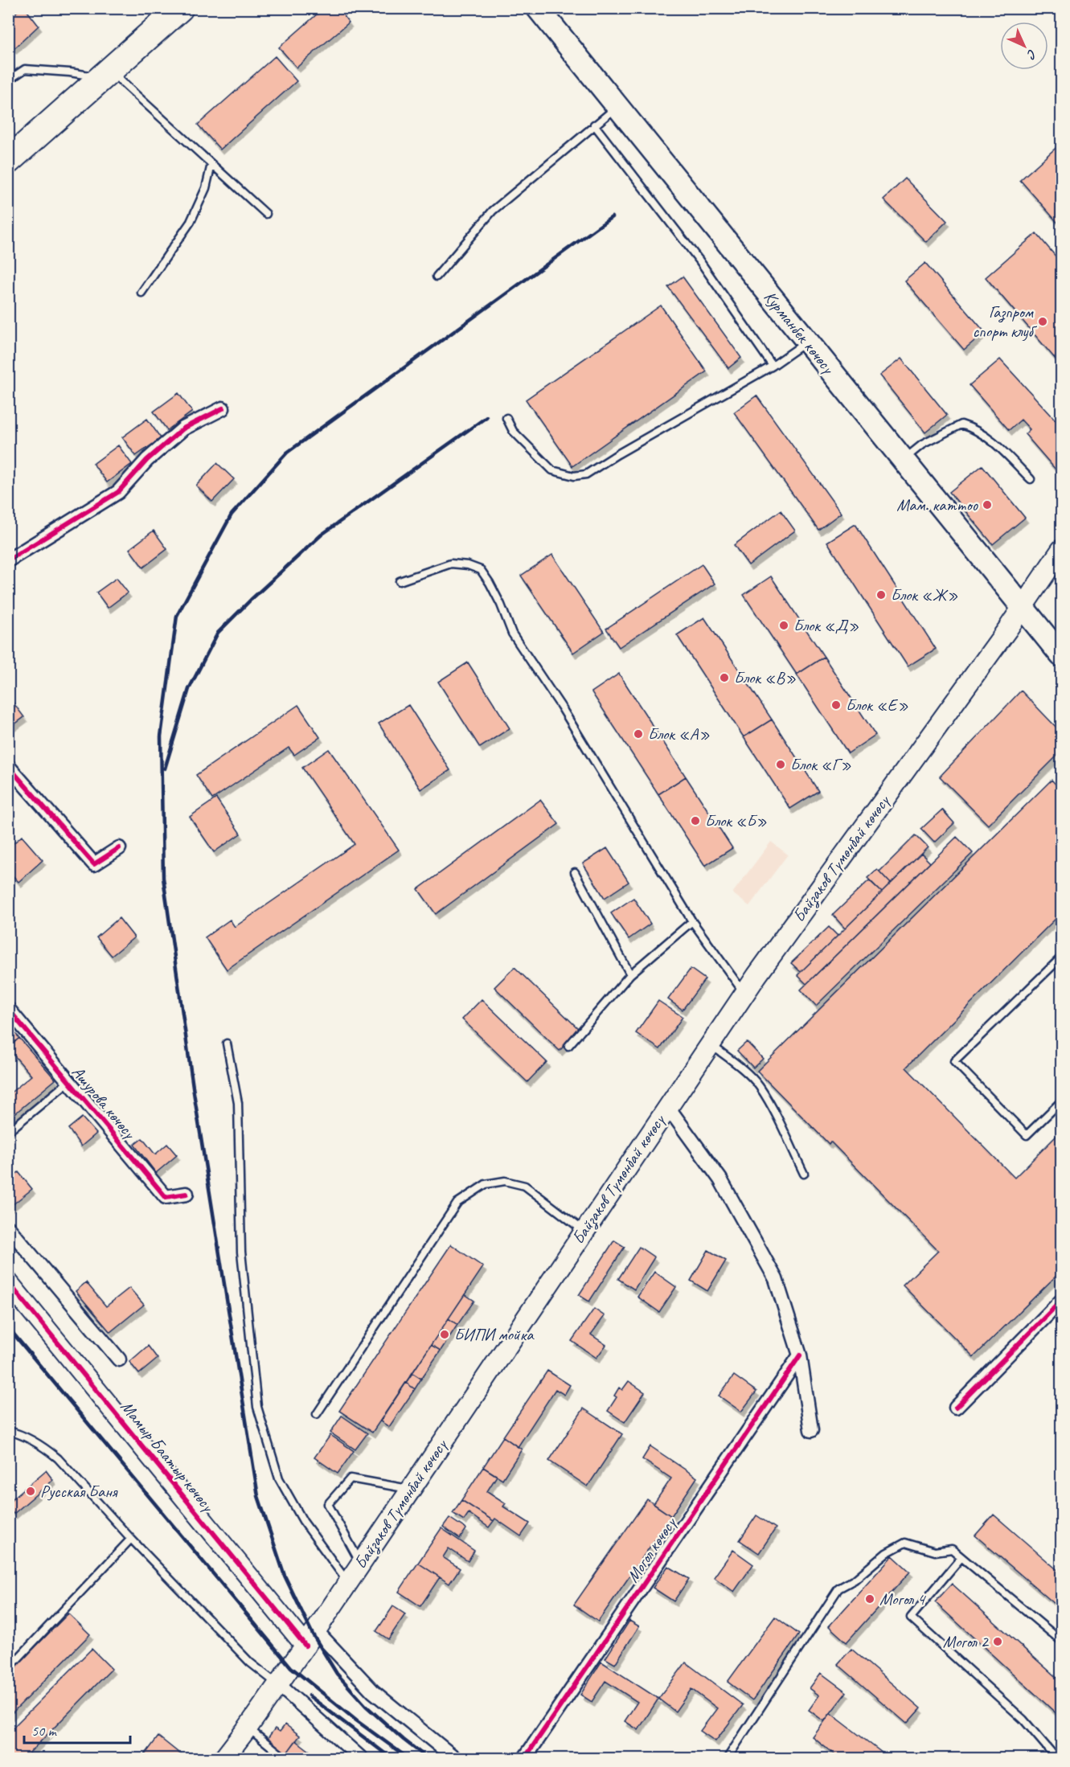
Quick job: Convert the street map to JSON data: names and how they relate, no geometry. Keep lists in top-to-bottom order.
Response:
{
  "streets": {
    "main road": ["Курманбек көчөсү", "Байзаков Түмөнбай көчөсү", "Мамыр Баатыр көчөсү"],
    "street": ["Ашурова көчөсү", "Могол көчөсү"]
  },
  "crossings": [
    ["Курманбек көчөсү", "Байзаков Түмөнбай көчөсү"],
    ["Байзаков Түмөнбай көчөсү", "Мамыр Баатыр көчөсү"]
  ],
  "places": [
    "Газпром спорт клуб",
    "Мам. каттоо",
    "Блок «Ж»",
    "Блок «Д»",
    "Блок «В»",
    "Блок «Е»",
    "Блок «А»",
    "Блок «Г»",
    "Блок «Б»",
    "БИПИ мойка",
    "Русская Баня",
    "Могол 4",
    "Могол 2"
  ],
  "scale_bar": "50 m",
  "north": "bottom right"
}
